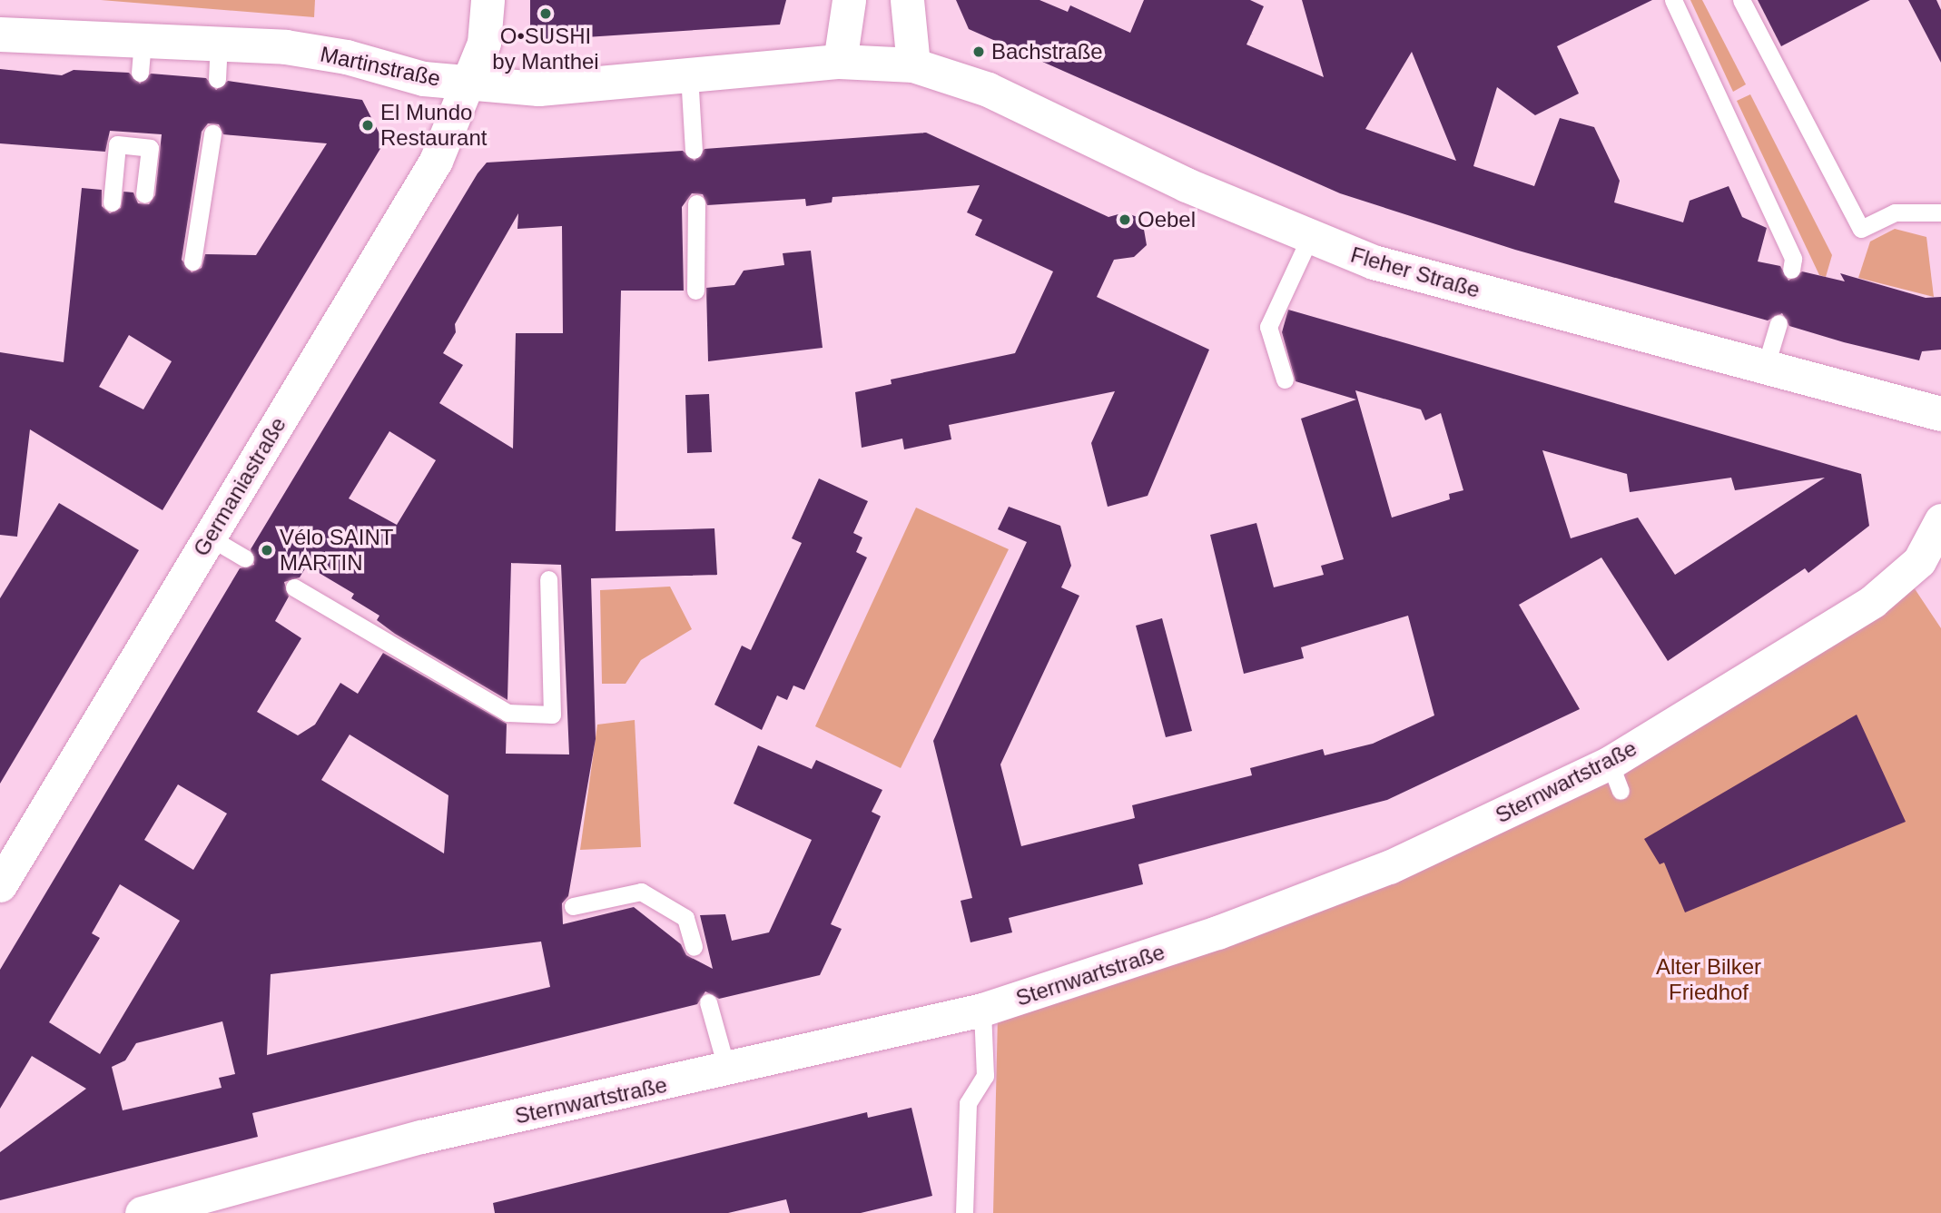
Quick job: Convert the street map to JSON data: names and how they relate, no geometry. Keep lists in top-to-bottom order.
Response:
{
  "streets": {
    "street": [
      "Martinstraße",
      "Fleher Straße",
      "Germaniastraße",
      "Sternwartstraße"
    ]
  },
  "crossings": [
    ["Martinstraße", "Fleher Straße"],
    ["Martinstraße", "Germaniastraße"]
  ],
  "parks": ["Alter Bilker Friedhof"],
  "places": [
    "O•SUSHI by Manthei",
    "Bachstraße",
    "El Mundo Restaurant",
    "Oebel",
    "Vélo SAINT MARTIN"
  ]
}
